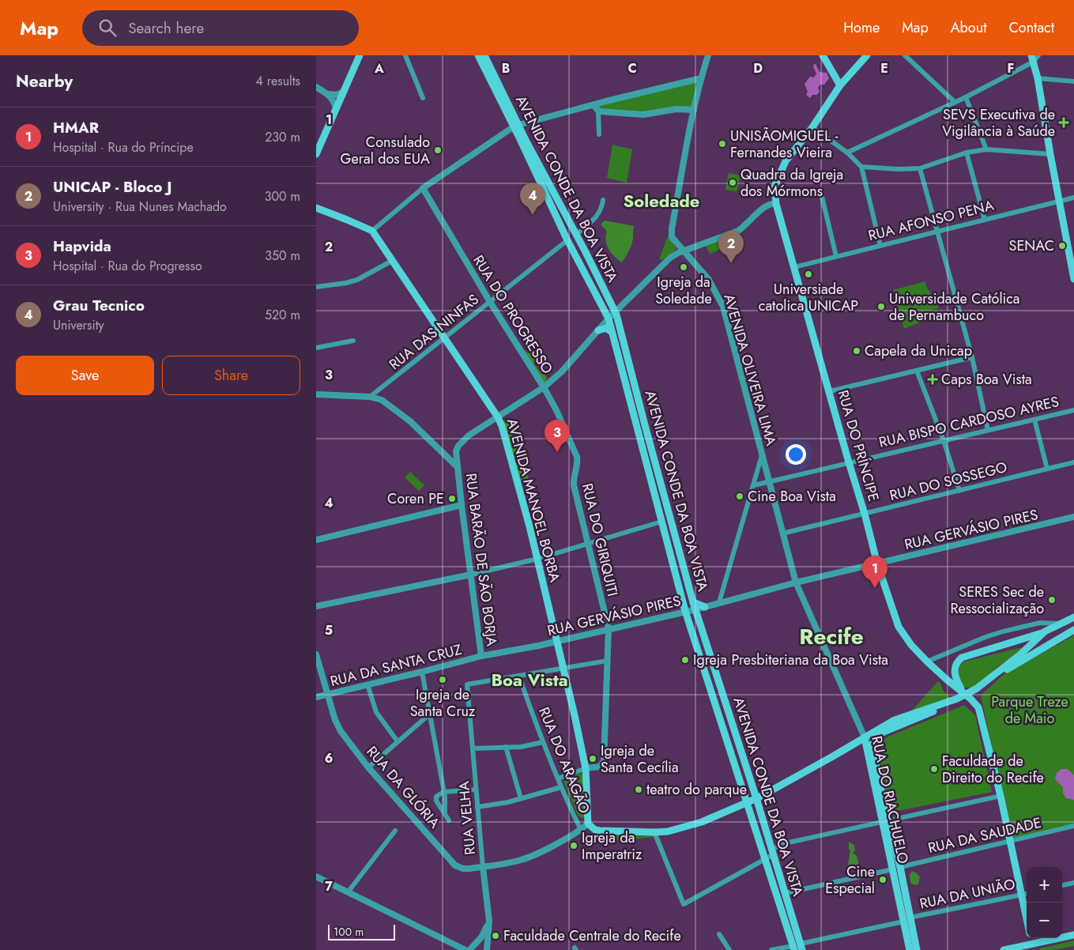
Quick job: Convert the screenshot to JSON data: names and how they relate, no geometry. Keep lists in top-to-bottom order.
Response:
{
  "streets": {
    "main road": [
      "AVENIDA CONDE DA BOA VISTA",
      "RUA DO PRÍNCIPE",
      "AVENIDA MANOEL BORBA",
      "RUA DO RIACHUELO"
    ],
    "street": [
      "RUA AFONSO PENA",
      "RUA DO PROGRESSO",
      "RUA DAS NINFAS",
      "AVENIDA OLIVEIRA LIMA",
      "RUA BISPO CARDOSO AYRES",
      "RUA DO SOSSEGO",
      "RUA GERVÁSIO PIRES",
      "RUA DO GIRIQUITI",
      "RUA BARÃO DE SÃO BORJA",
      "RUA DA SANTA CRUZ",
      "RUA DO ARAGÃO",
      "RUA DA GLÓRIA",
      "RUA VELHA",
      "RUA DA SAUDADE",
      "RUA DA UNIÃO"
    ]
  },
  "crossings": [
    ["AVENIDA CONDE DA BOA VISTA", "RUA DAS NINFAS"],
    ["AVENIDA CONDE DA BOA VISTA", "RUA GERVÁSIO PIRES"],
    ["RUA AFONSO PENA", "RUA DO PRÍNCIPE"],
    ["RUA DO PROGRESSO", "RUA DAS NINFAS"],
    ["RUA DO PROGRESSO", "RUA DO GIRIQUITI"],
    ["RUA DAS NINFAS", "AVENIDA MANOEL BORBA"],
    ["RUA DAS NINFAS", "RUA BARÃO DE SÃO BORJA"],
    ["AVENIDA OLIVEIRA LIMA", "RUA BISPO CARDOSO AYRES"],
    ["AVENIDA OLIVEIRA LIMA", "RUA DO RIACHUELO"],
    ["RUA BISPO CARDOSO AYRES", "RUA DO PRÍNCIPE"],
    ["RUA BISPO CARDOSO AYRES", "RUA DO RIACHUELO"],
    ["RUA DO PRÍNCIPE", "RUA DO SOSSEGO"],
    ["RUA DO PRÍNCIPE", "RUA GERVÁSIO PIRES"],
    ["RUA DO SOSSEGO", "RUA DO RIACHUELO"],
    ["AVENIDA MANOEL BORBA", "RUA GERVÁSIO PIRES"],
    ["AVENIDA MANOEL BORBA", "RUA DO GIRIQUITI"],
    ["AVENIDA MANOEL BORBA", "RUA DA GLÓRIA"],
    ["RUA GERVÁSIO PIRES", "RUA DO GIRIQUITI"],
    ["RUA GERVÁSIO PIRES", "RUA BARÃO DE SÃO BORJA"],
    ["RUA GERVÁSIO PIRES", "RUA DA SANTA CRUZ"],
    ["RUA GERVÁSIO PIRES", "RUA DO RIACHUELO"],
    ["RUA BARÃO DE SÃO BORJA", "RUA DA SANTA CRUZ"],
    ["RUA DA SANTA CRUZ", "RUA DA GLÓRIA"],
    ["RUA DO ARAGÃO", "RUA DA GLÓRIA"],
    ["RUA DO ARAGÃO", "RUA VELHA"],
    ["RUA DA GLÓRIA", "RUA VELHA"],
    ["RUA DO RIACHUELO", "RUA DA SAUDADE"],
    ["RUA DO RIACHUELO", "RUA DA UNIÃO"]
  ],
  "districts": ["Soledade", "Recife", "Boa Vista"],
  "parks": ["Parque Treze de Maio"],
  "places": {
    "health": ["SEVS Executiva de Vigilância à Saúde", "Caps Boa Vista"],
    "other": [
      "UNISÃOMIGUEL - Fernandes Vieira",
      "Consulado Geral dos EUA",
      "Quadra da Igreja dos Mórmons",
      "SENAC",
      "Igreja da Soledade",
      "Universiade catolica UNICAP",
      "Universidade Católica de Pernambuco",
      "Capela da Unicap",
      "Cine Boa Vista",
      "Coren PE",
      "SERES Sec de Ressocialização",
      "Igreja Presbiteriana da Boa Vista",
      "Igreja de Santa Cruz",
      "Igreja de Santa Cecília",
      "Faculdade de Direito do Recife",
      "teatro do parque",
      "Igreja da Imperatriz",
      "Cine Especial",
      "Faculdade Centrale do Recife"
    ]
  },
  "scale_bar": "100 m",
  "page": {
    "header": "Map",
    "search": "Search here",
    "nav": [
      "Home",
      "Map",
      "About",
      "Contact"
    ],
    "heading": ["Nearby", "4 results"],
    "list": [
      {
        "mark": "1",
        "name": "HMAR",
        "note": "Hospital · Rua do Príncipe",
        "value": "230 m"
      },
      {
        "mark": "2",
        "name": "UNICAP - Bloco J",
        "note": "University · Rua Nunes Machado",
        "value": "300 m"
      },
      {
        "mark": "3",
        "name": "Hapvida",
        "note": "Hospital · Rua do Progresso",
        "value": "350 m"
      },
      {
        "mark": "4",
        "name": "Grau Tecnico",
        "note": "University",
        "value": "520 m"
      }
    ],
    "pins": [
      "4",
      "2",
      "3",
      "1"
    ],
    "buttons": ["Save", "Share"],
    "map_buttons": ["+", "−"],
    "scale": "100 m"
  },
  "grid": {
    "columns": [
      "A",
      "B",
      "C",
      "D",
      "E",
      "F"
    ],
    "rows": [
      "1",
      "2",
      "3",
      "4",
      "5",
      "6",
      "7"
    ]
  }
}
